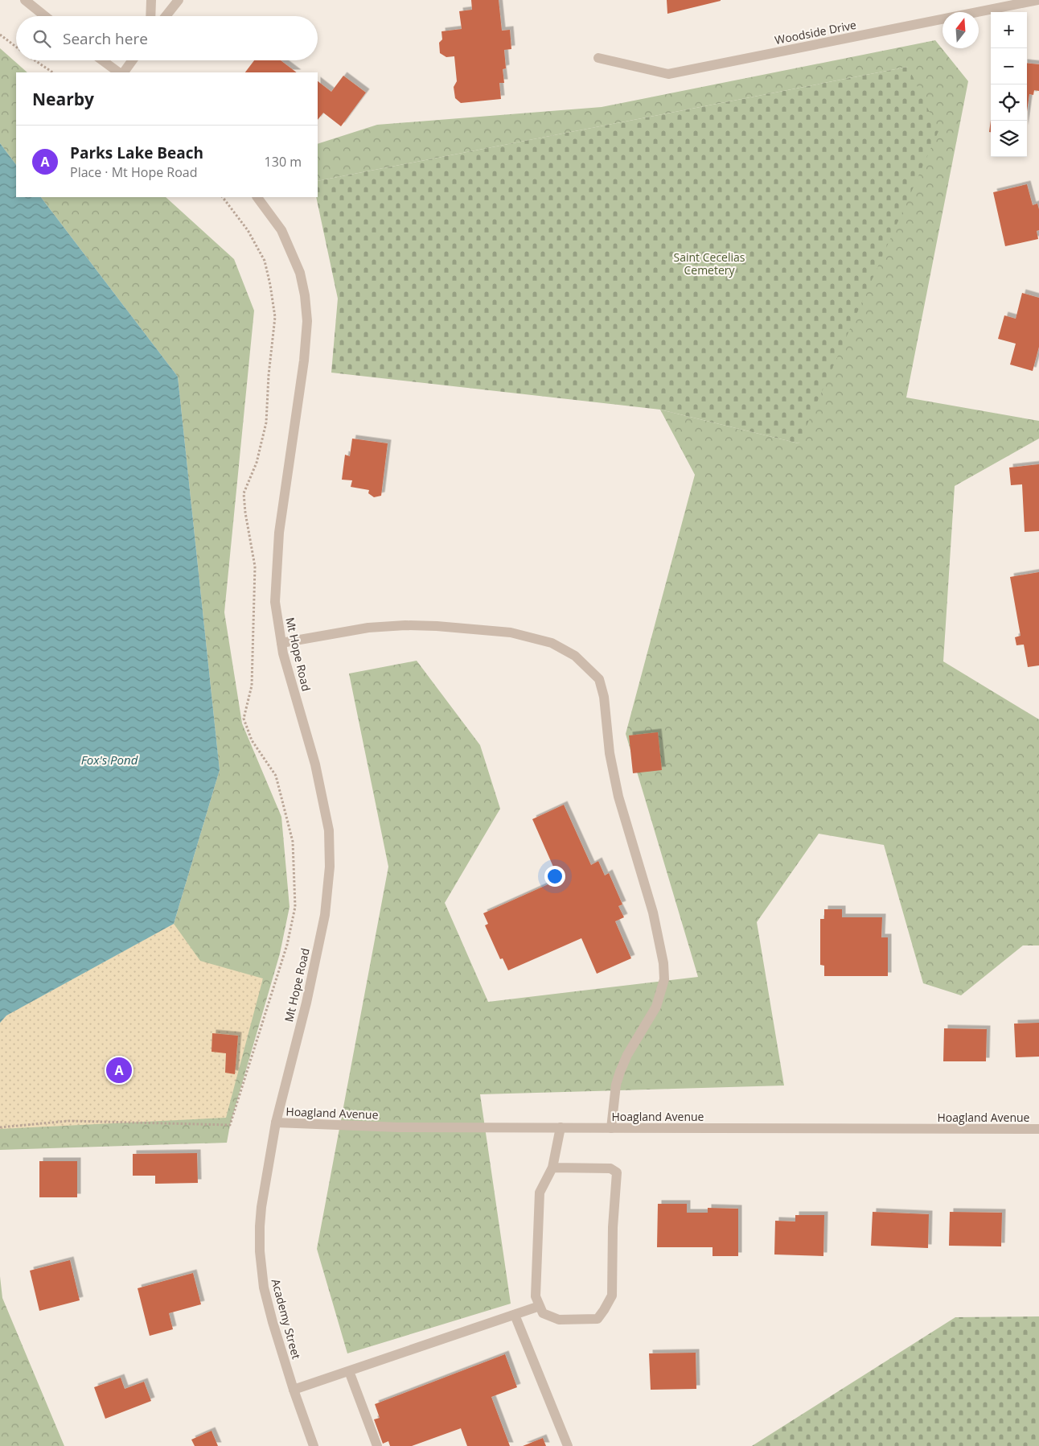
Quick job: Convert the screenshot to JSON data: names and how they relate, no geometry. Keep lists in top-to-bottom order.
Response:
{
  "streets": {
    "street": [
      "Woodside Drive",
      "Mt Hope Road",
      "Hoagland Avenue",
      "Academy Street"
    ]
  },
  "crossings": [
    ["Mt Hope Road", "Hoagland Avenue"],
    ["Mt Hope Road", "Academy Street"],
    ["Hoagland Avenue", "Academy Street"]
  ],
  "water": ["Fox's Pond"],
  "parks": ["Saint Cecelias Cemetery"],
  "north": "top",
  "page": {
    "map_buttons": ["+", "−"],
    "search": "Search here",
    "heading": "Nearby",
    "list": [
      {
        "mark": "A",
        "name": "Parks Lake Beach",
        "note": "Place · Mt Hope Road",
        "value": "130 m"
      }
    ],
    "pins": "A"
  }
}
